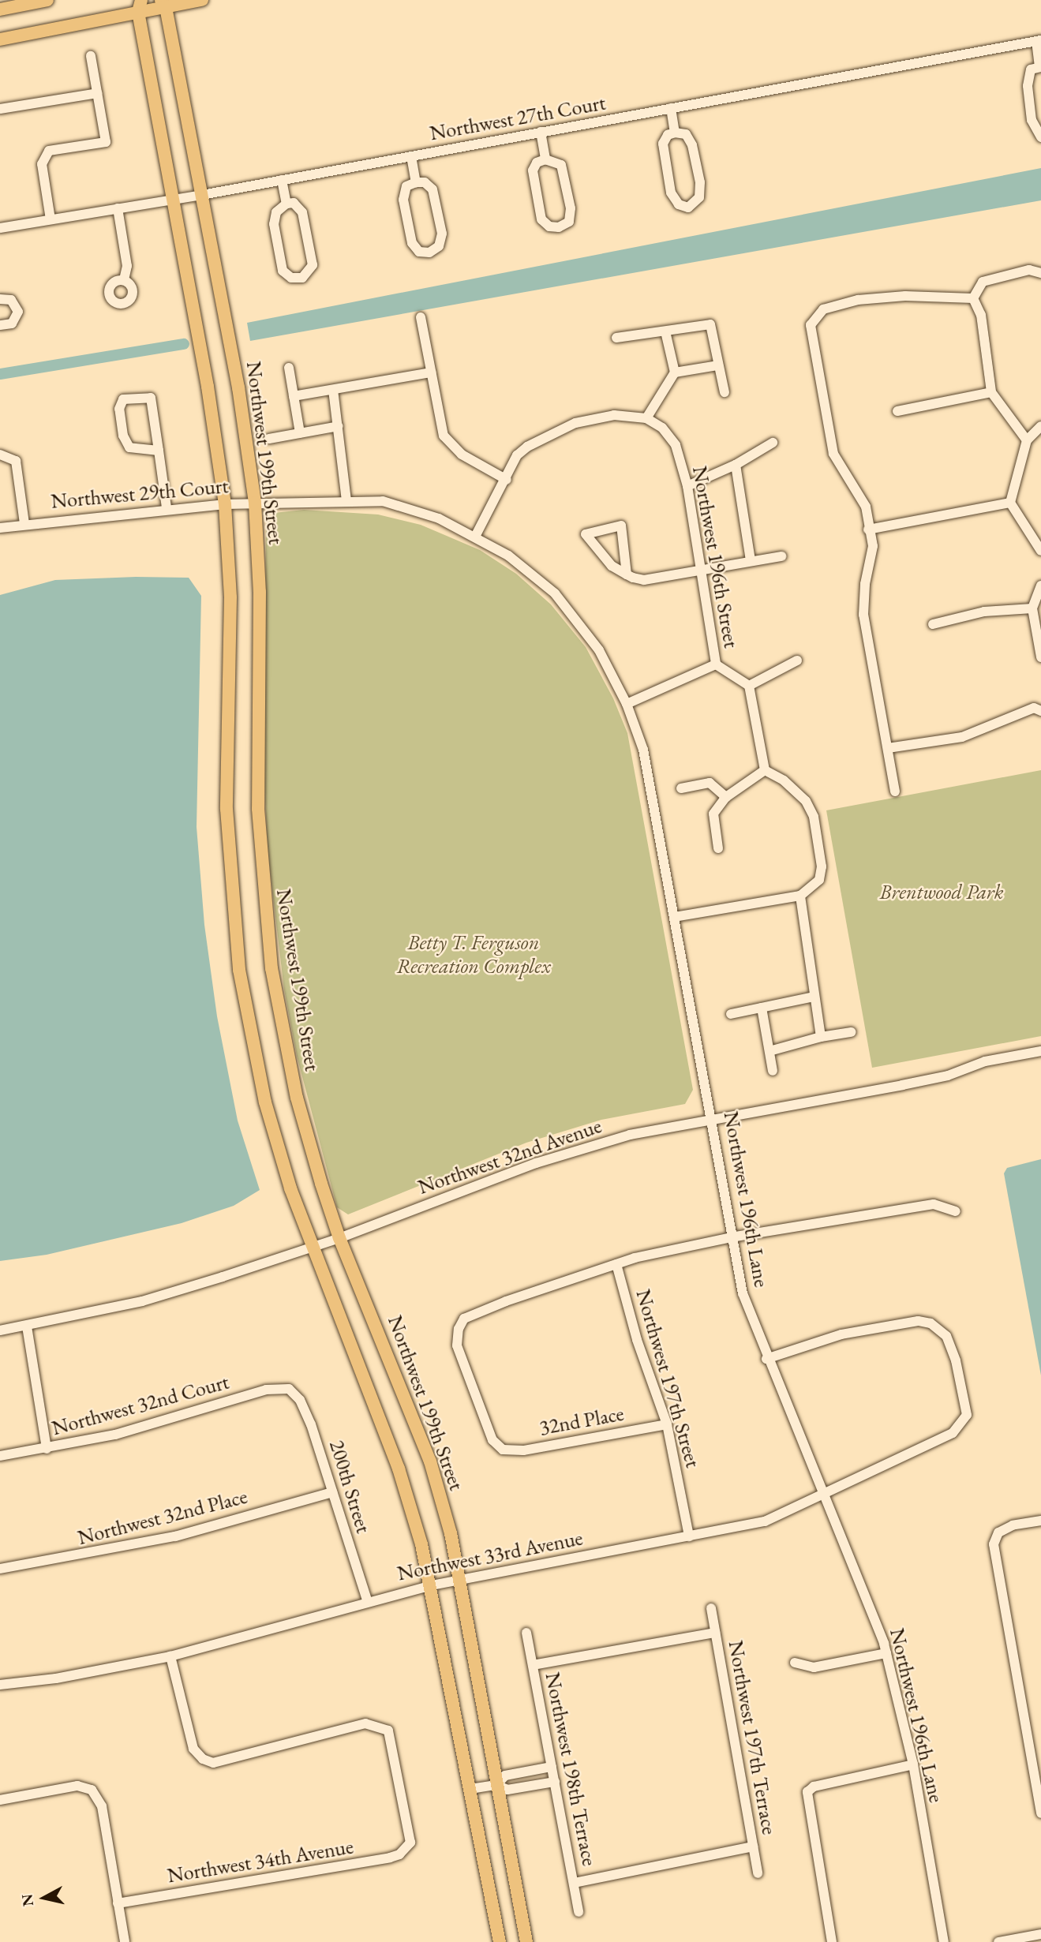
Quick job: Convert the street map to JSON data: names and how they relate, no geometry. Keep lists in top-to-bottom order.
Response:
{
  "streets": {
    "main road": ["Northwest 199th Street"],
    "street": [
      "Northwest 27th Court",
      "Northwest 29th Court",
      "Northwest 196th Street",
      "Northwest 32nd Avenue",
      "Northwest 196th Lane",
      "Northwest 197th Street",
      "Northwest 32nd Court",
      "32nd Place",
      "200th Street",
      "Northwest 32nd Place",
      "Northwest 33rd Avenue",
      "Northwest 197th Terrace",
      "Northwest 198th Terrace",
      "Northwest 34th Avenue"
    ]
  },
  "crossings": [
    ["Northwest 27th Court", "Northwest 199th Street"],
    ["Northwest 199th Street", "Northwest 29th Court"],
    ["Northwest 199th Street", "Northwest 32nd Avenue"],
    ["Northwest 199th Street", "Northwest 33rd Avenue"],
    ["Northwest 29th Court", "Northwest 196th Lane"],
    ["Northwest 32nd Avenue", "Northwest 196th Lane"],
    ["Northwest 196th Lane", "Northwest 33rd Avenue"],
    ["Northwest 197th Street", "32nd Place"],
    ["Northwest 197th Street", "Northwest 33rd Avenue"],
    ["Northwest 32nd Court", "200th Street"],
    ["200th Street", "Northwest 32nd Place"],
    ["200th Street", "Northwest 33rd Avenue"],
    ["Northwest 33rd Avenue", "Northwest 34th Avenue"]
  ],
  "parks": ["Brentwood Park", "Betty T. Ferguson Recreation Complex"],
  "north": "left"
}
